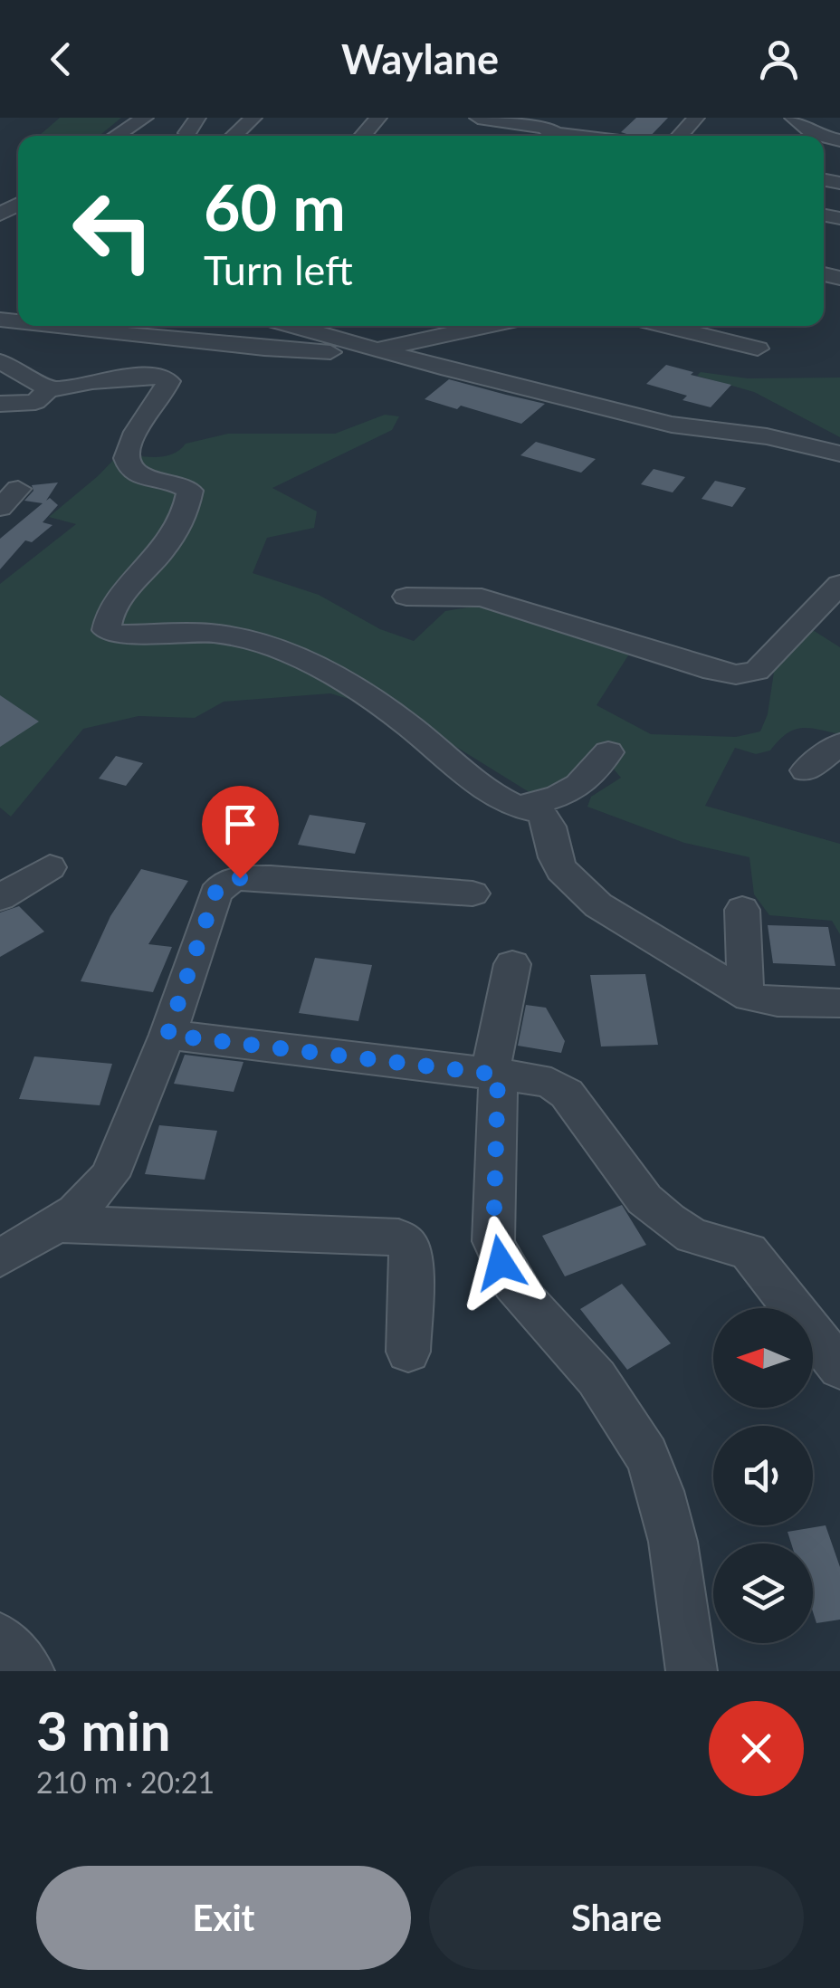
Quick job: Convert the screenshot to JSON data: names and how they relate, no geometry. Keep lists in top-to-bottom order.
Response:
{
  "north": "left",
  "page": {
    "header": "Waylane",
    "turn": ["60 m", "Turn left"],
    "heading": ["3 min", "210 m · 20:21"],
    "buttons": ["Exit", "Share"]
  }
}
